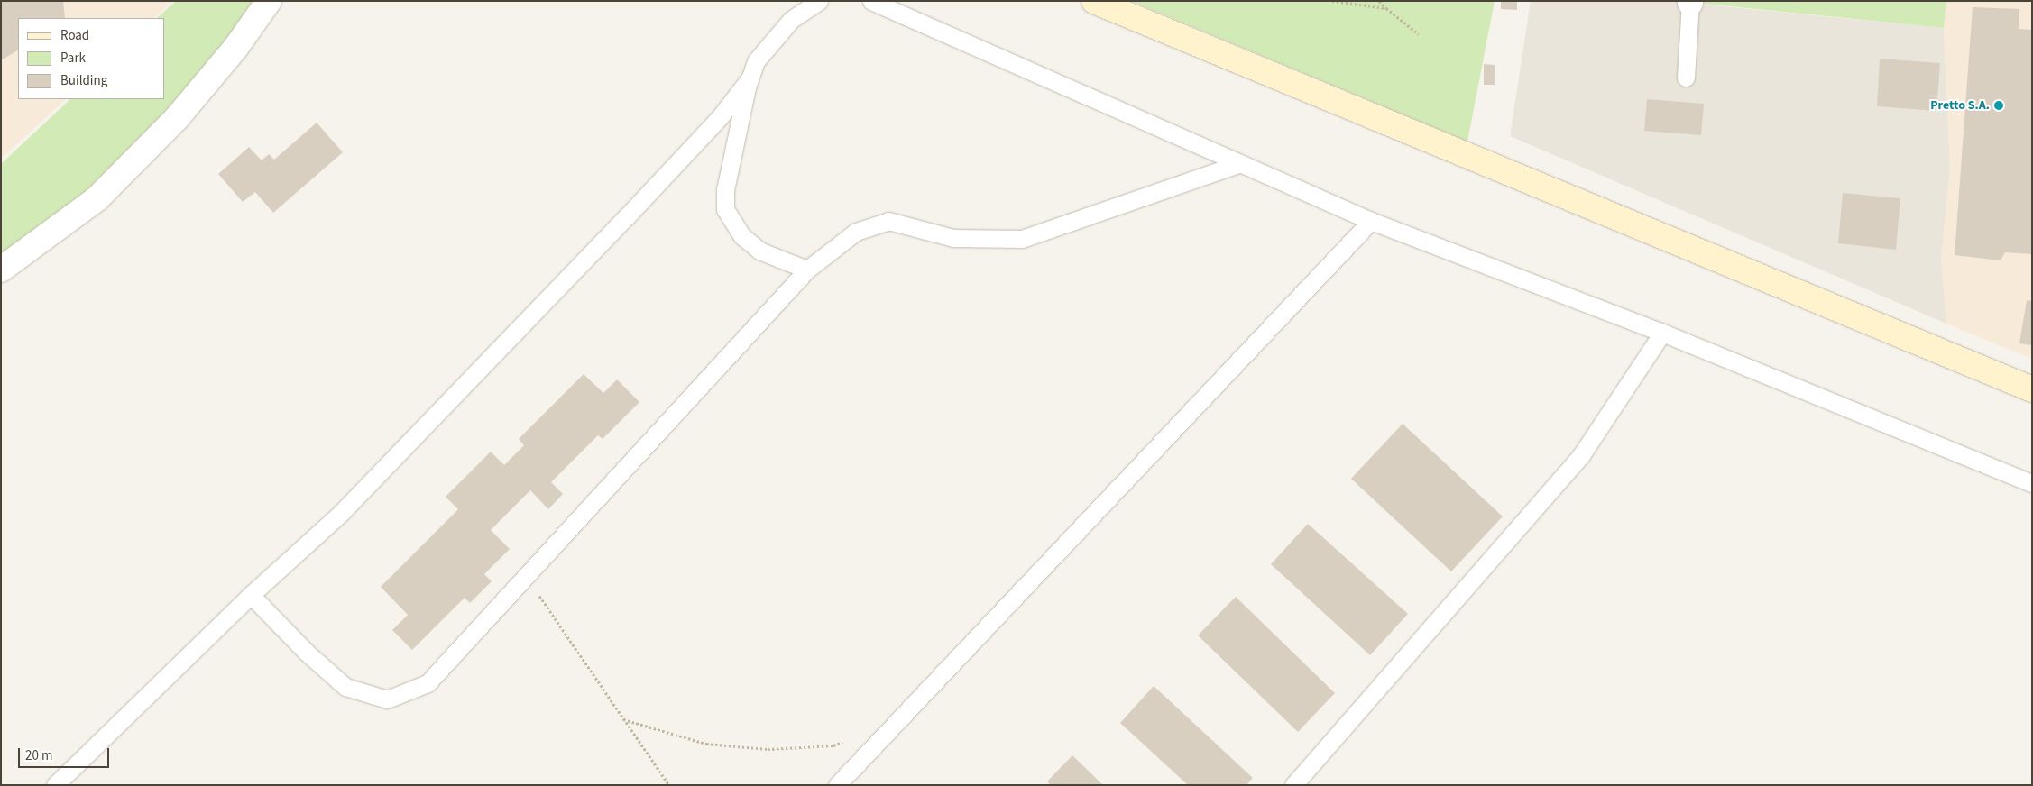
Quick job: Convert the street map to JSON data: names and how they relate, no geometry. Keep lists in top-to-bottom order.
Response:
{
  "places": ["Pretto S.A."],
  "legend": ["Road", "Park", "Building"],
  "scale_bar": "20 m"
}
